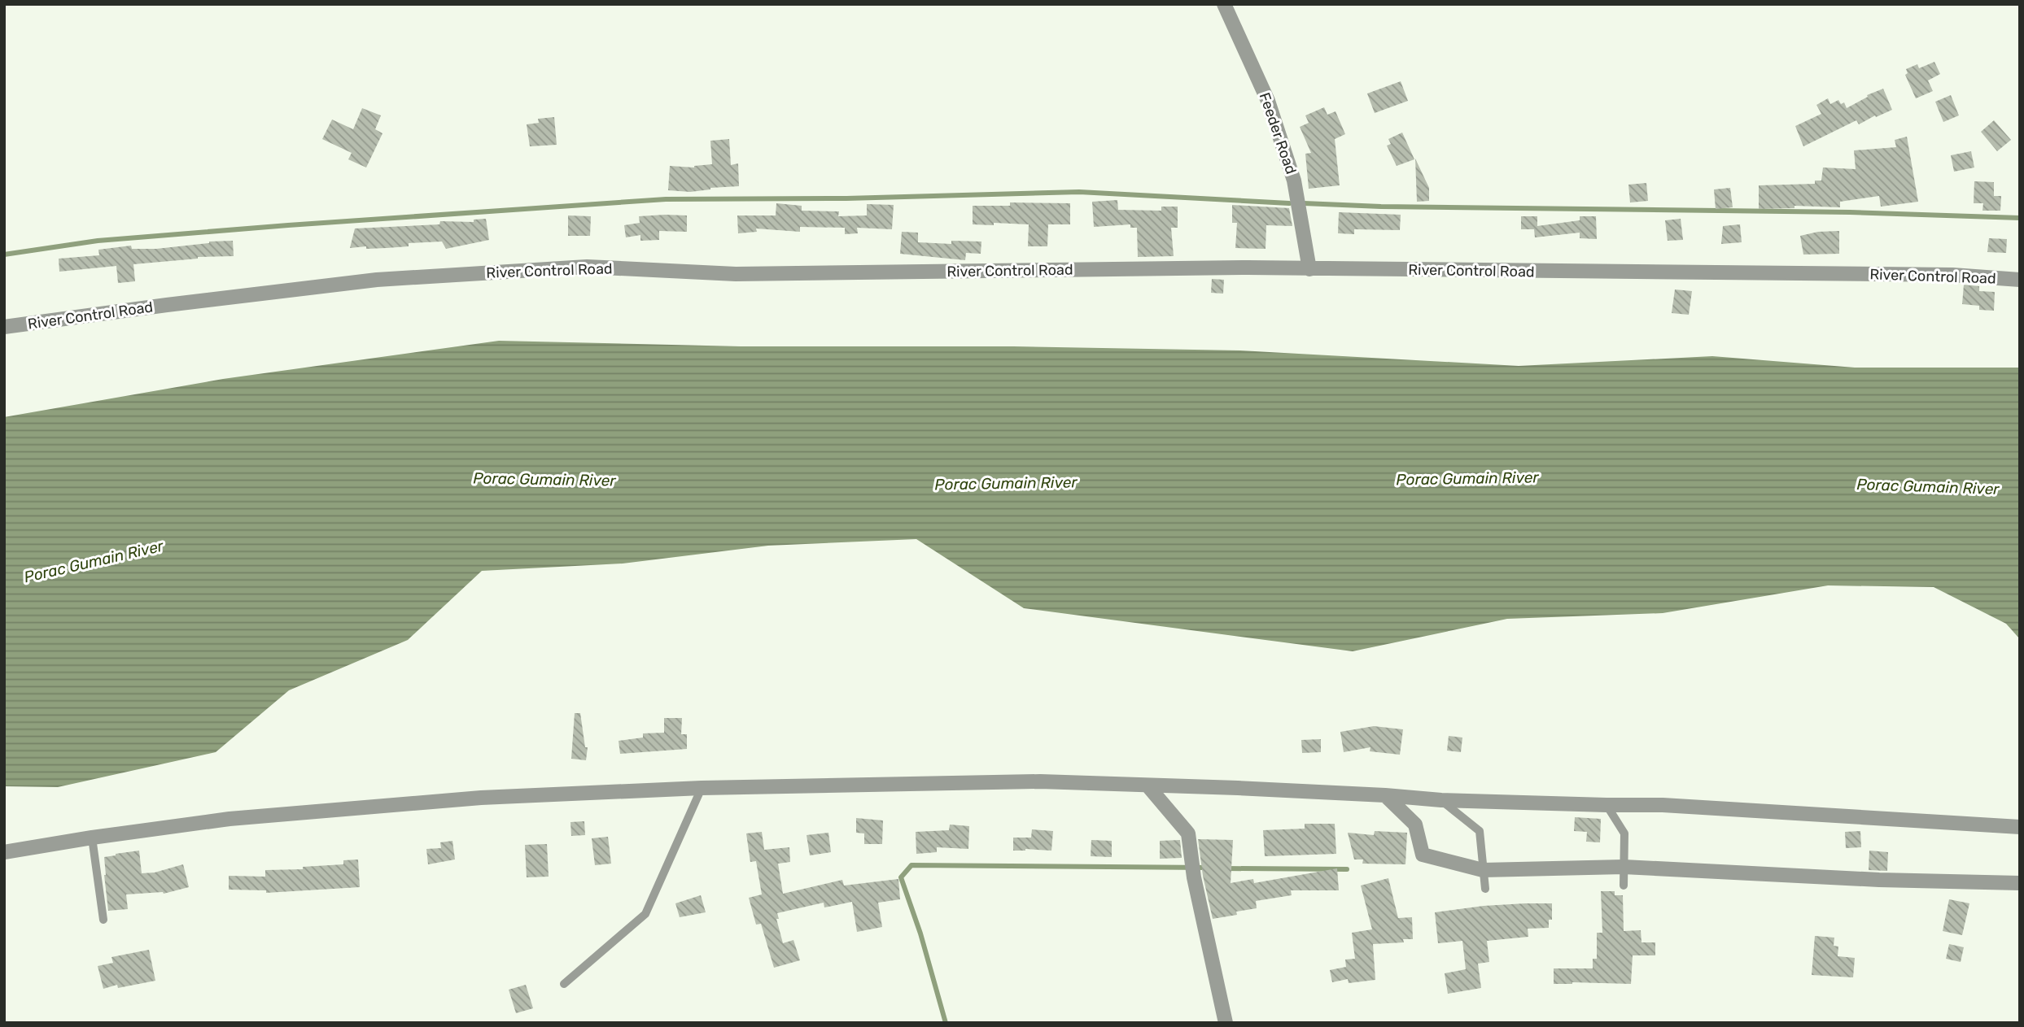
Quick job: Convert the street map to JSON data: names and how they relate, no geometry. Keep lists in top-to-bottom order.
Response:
{
  "streets": {
    "street": ["Feeder Road", "River Control Road"]
  },
  "crossings": [
    ["Feeder Road", "River Control Road"]
  ],
  "water": ["Porac Gumain River"]
}
